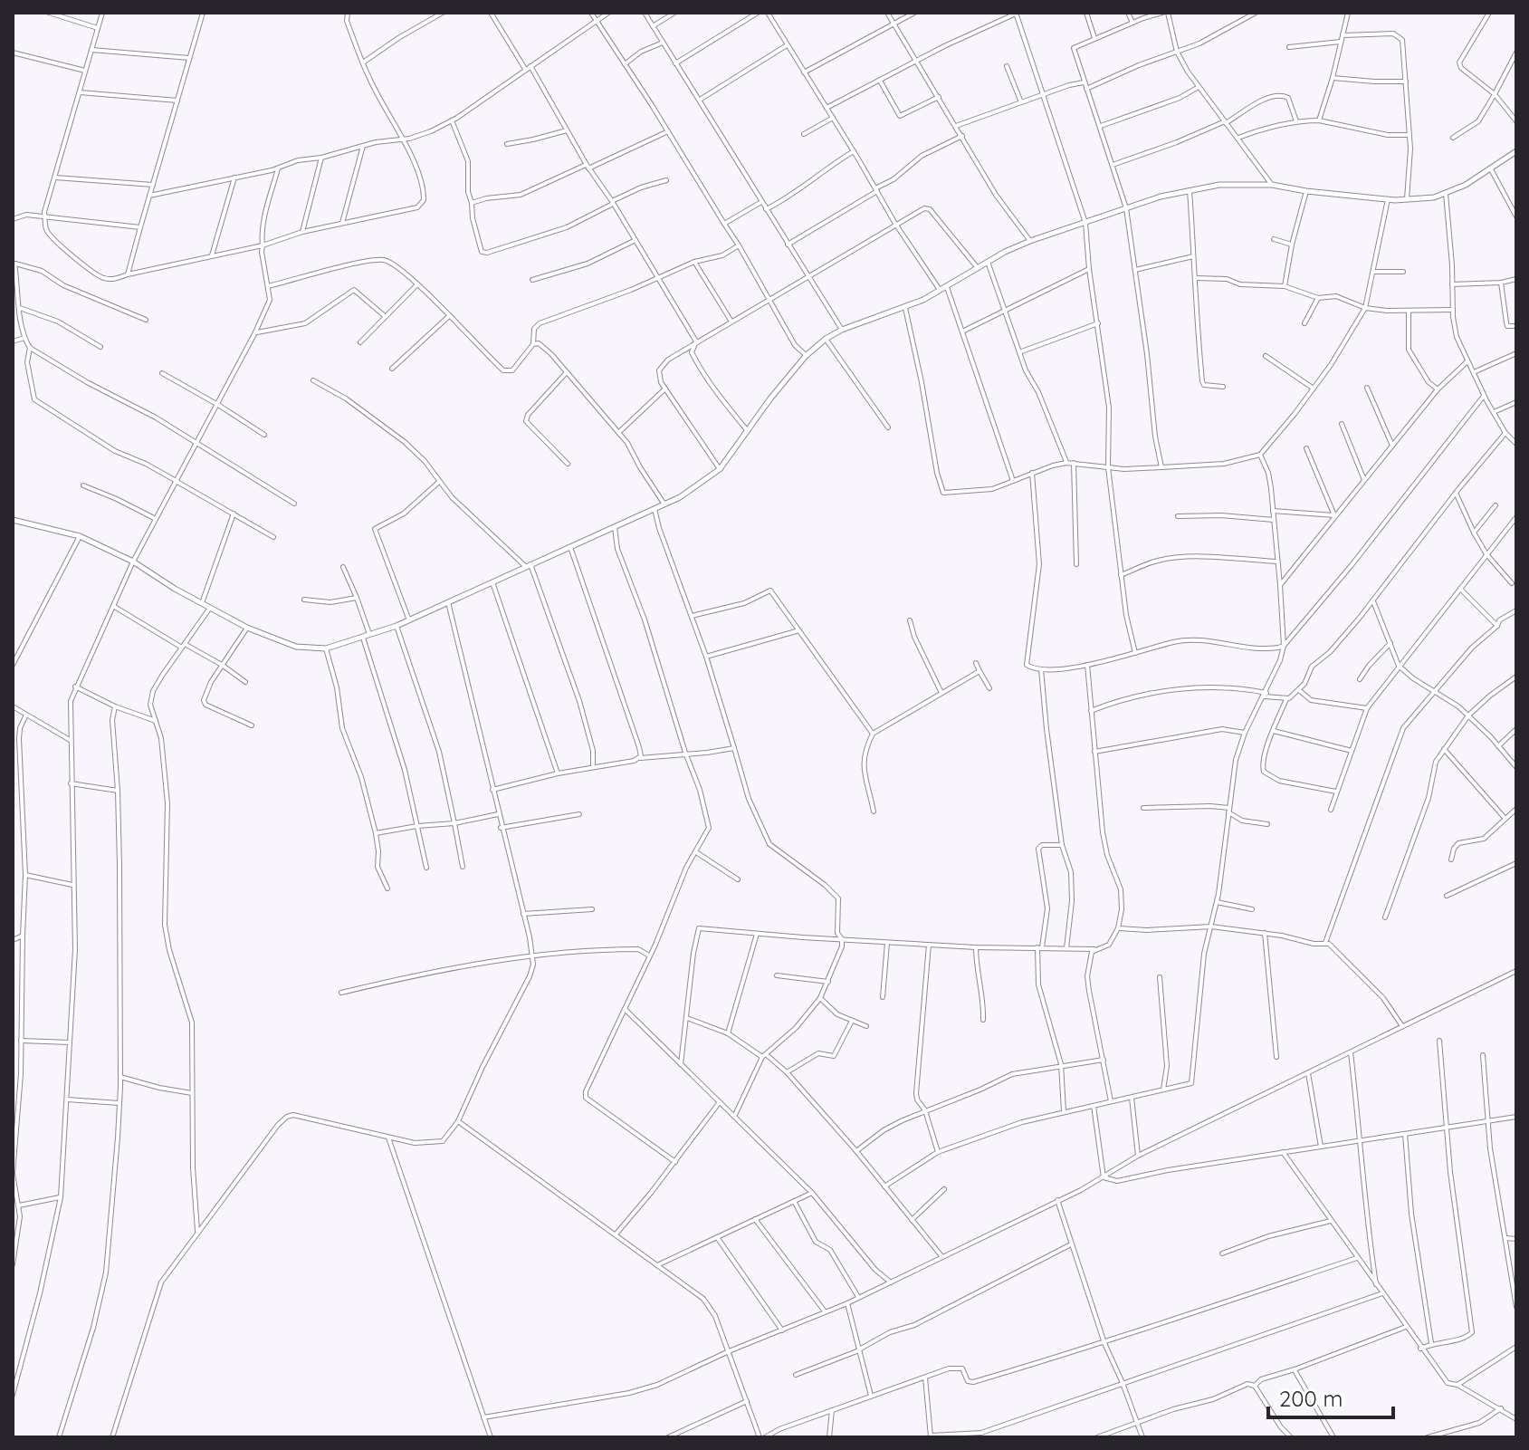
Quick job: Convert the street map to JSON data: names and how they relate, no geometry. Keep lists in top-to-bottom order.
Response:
{
  "scale_bar": "200 m"
}
